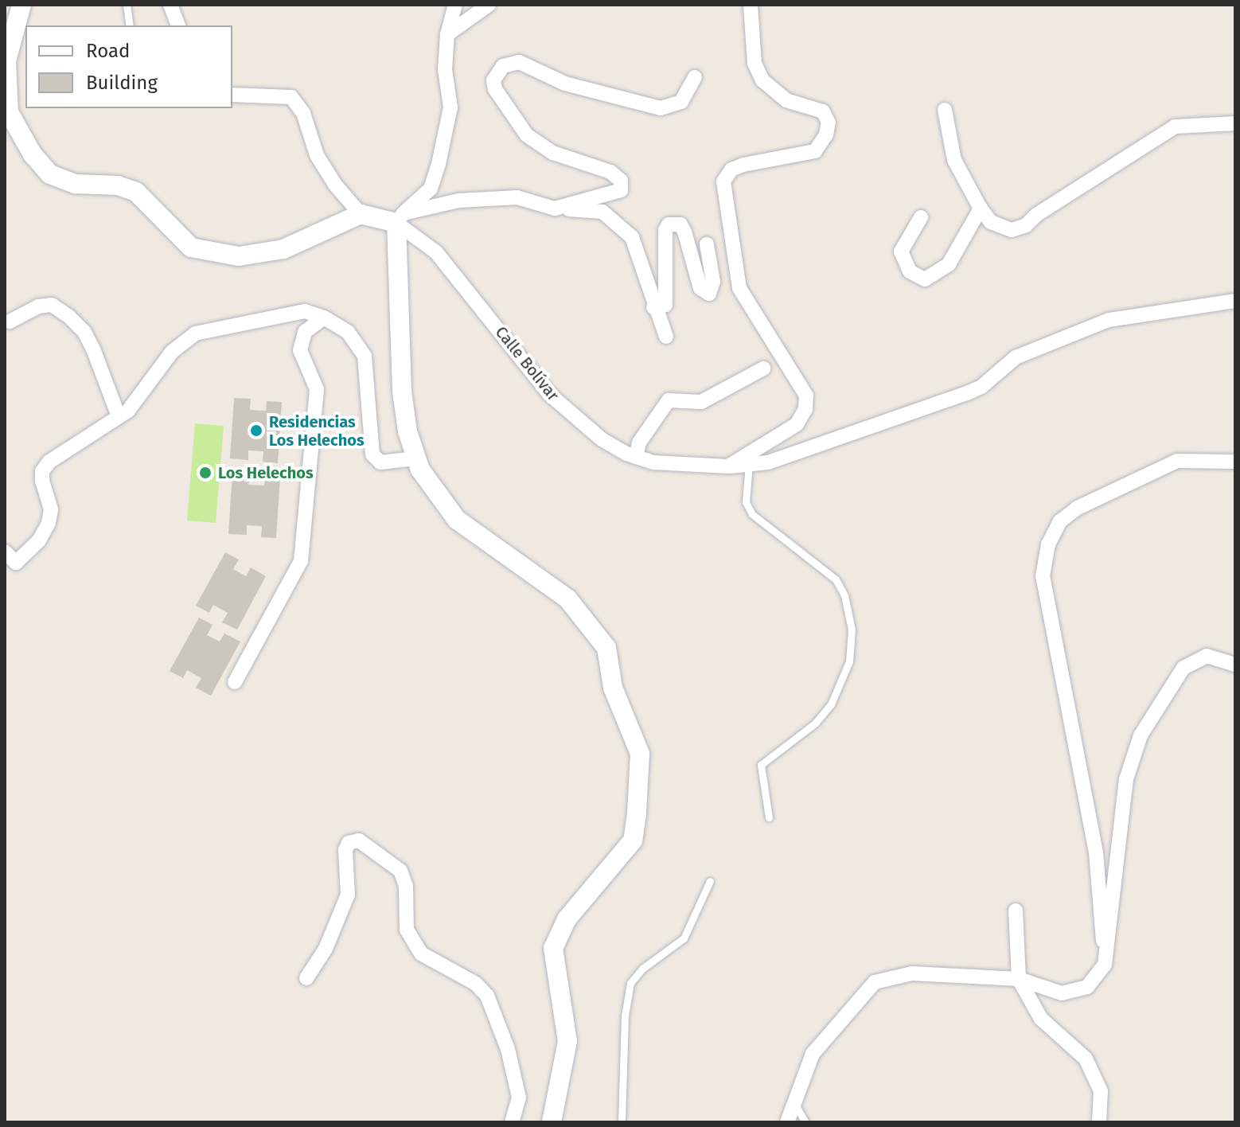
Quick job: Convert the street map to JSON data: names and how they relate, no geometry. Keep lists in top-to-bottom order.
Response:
{
  "streets": {
    "street": ["Calle Bolívar"]
  },
  "places": ["Residencias Los Helechos", "Los Helechos"],
  "legend": ["Road", "Building"]
}
